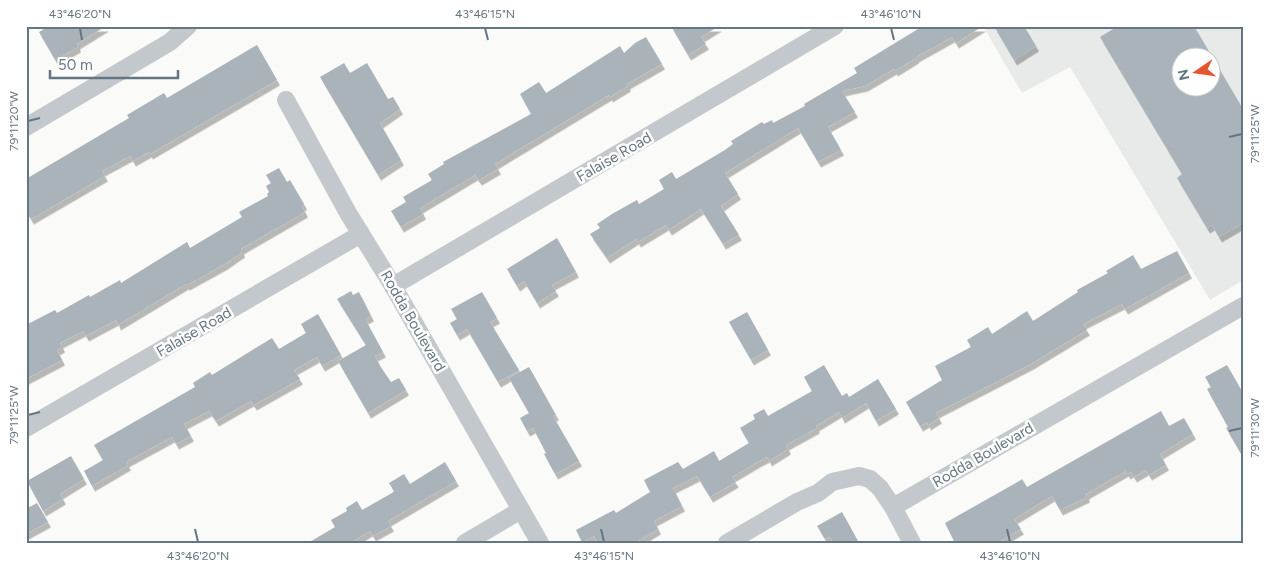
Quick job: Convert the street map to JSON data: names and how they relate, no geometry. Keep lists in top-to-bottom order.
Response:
{
  "streets": {
    "street": ["Falaise Road", "Rodda Boulevard"]
  },
  "crossings": [
    ["Falaise Road", "Rodda Boulevard"]
  ],
  "scale_bar": "50 m",
  "north": "left",
  "coordinates": [
    "43°46'20\"N",
    "43°46'15\"N",
    "43°46'10\"N",
    "79°11'20\"W",
    "79°11'25\"W",
    "79°11'30\"W"
  ]
}
